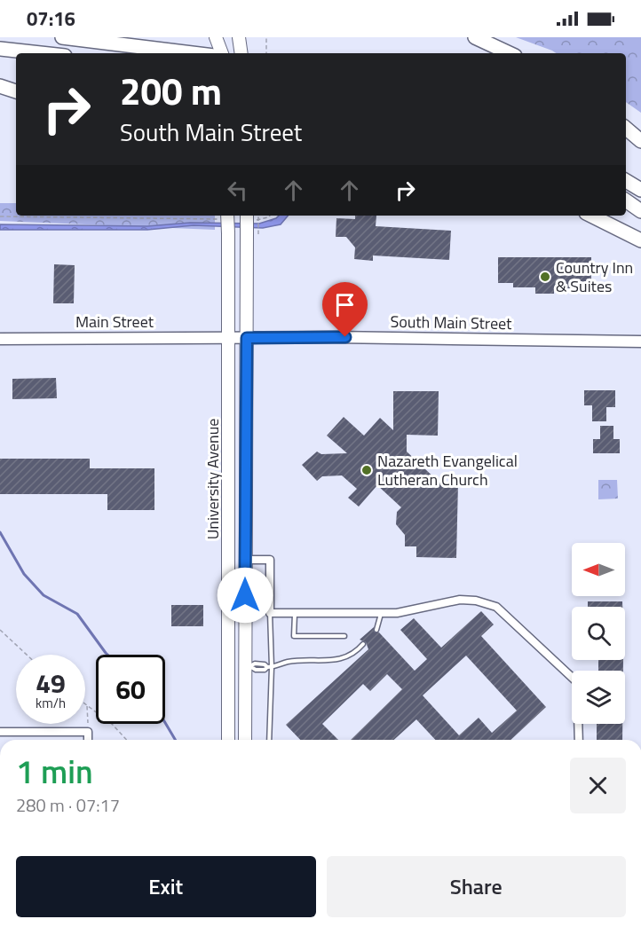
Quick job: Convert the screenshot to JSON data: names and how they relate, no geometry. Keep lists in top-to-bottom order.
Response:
{
  "streets": {
    "main road": ["University Avenue"],
    "street": ["Main Street", "South Main Street"]
  },
  "crossings": [
    ["Main Street", "South Main Street"],
    ["Main Street", "University Avenue"],
    ["South Main Street", "University Avenue"]
  ],
  "places": ["Country Inn & Suites", "Nazareth Evangelical Lutheran Church"],
  "north": "left",
  "page": {
    "status": "07:16",
    "turn": ["200 m", "South Main Street"],
    "speed": "49 km/h",
    "limit": "60",
    "heading": ["1 min", "280 m · 07:17"],
    "buttons": ["Exit", "Share"]
  }
}
